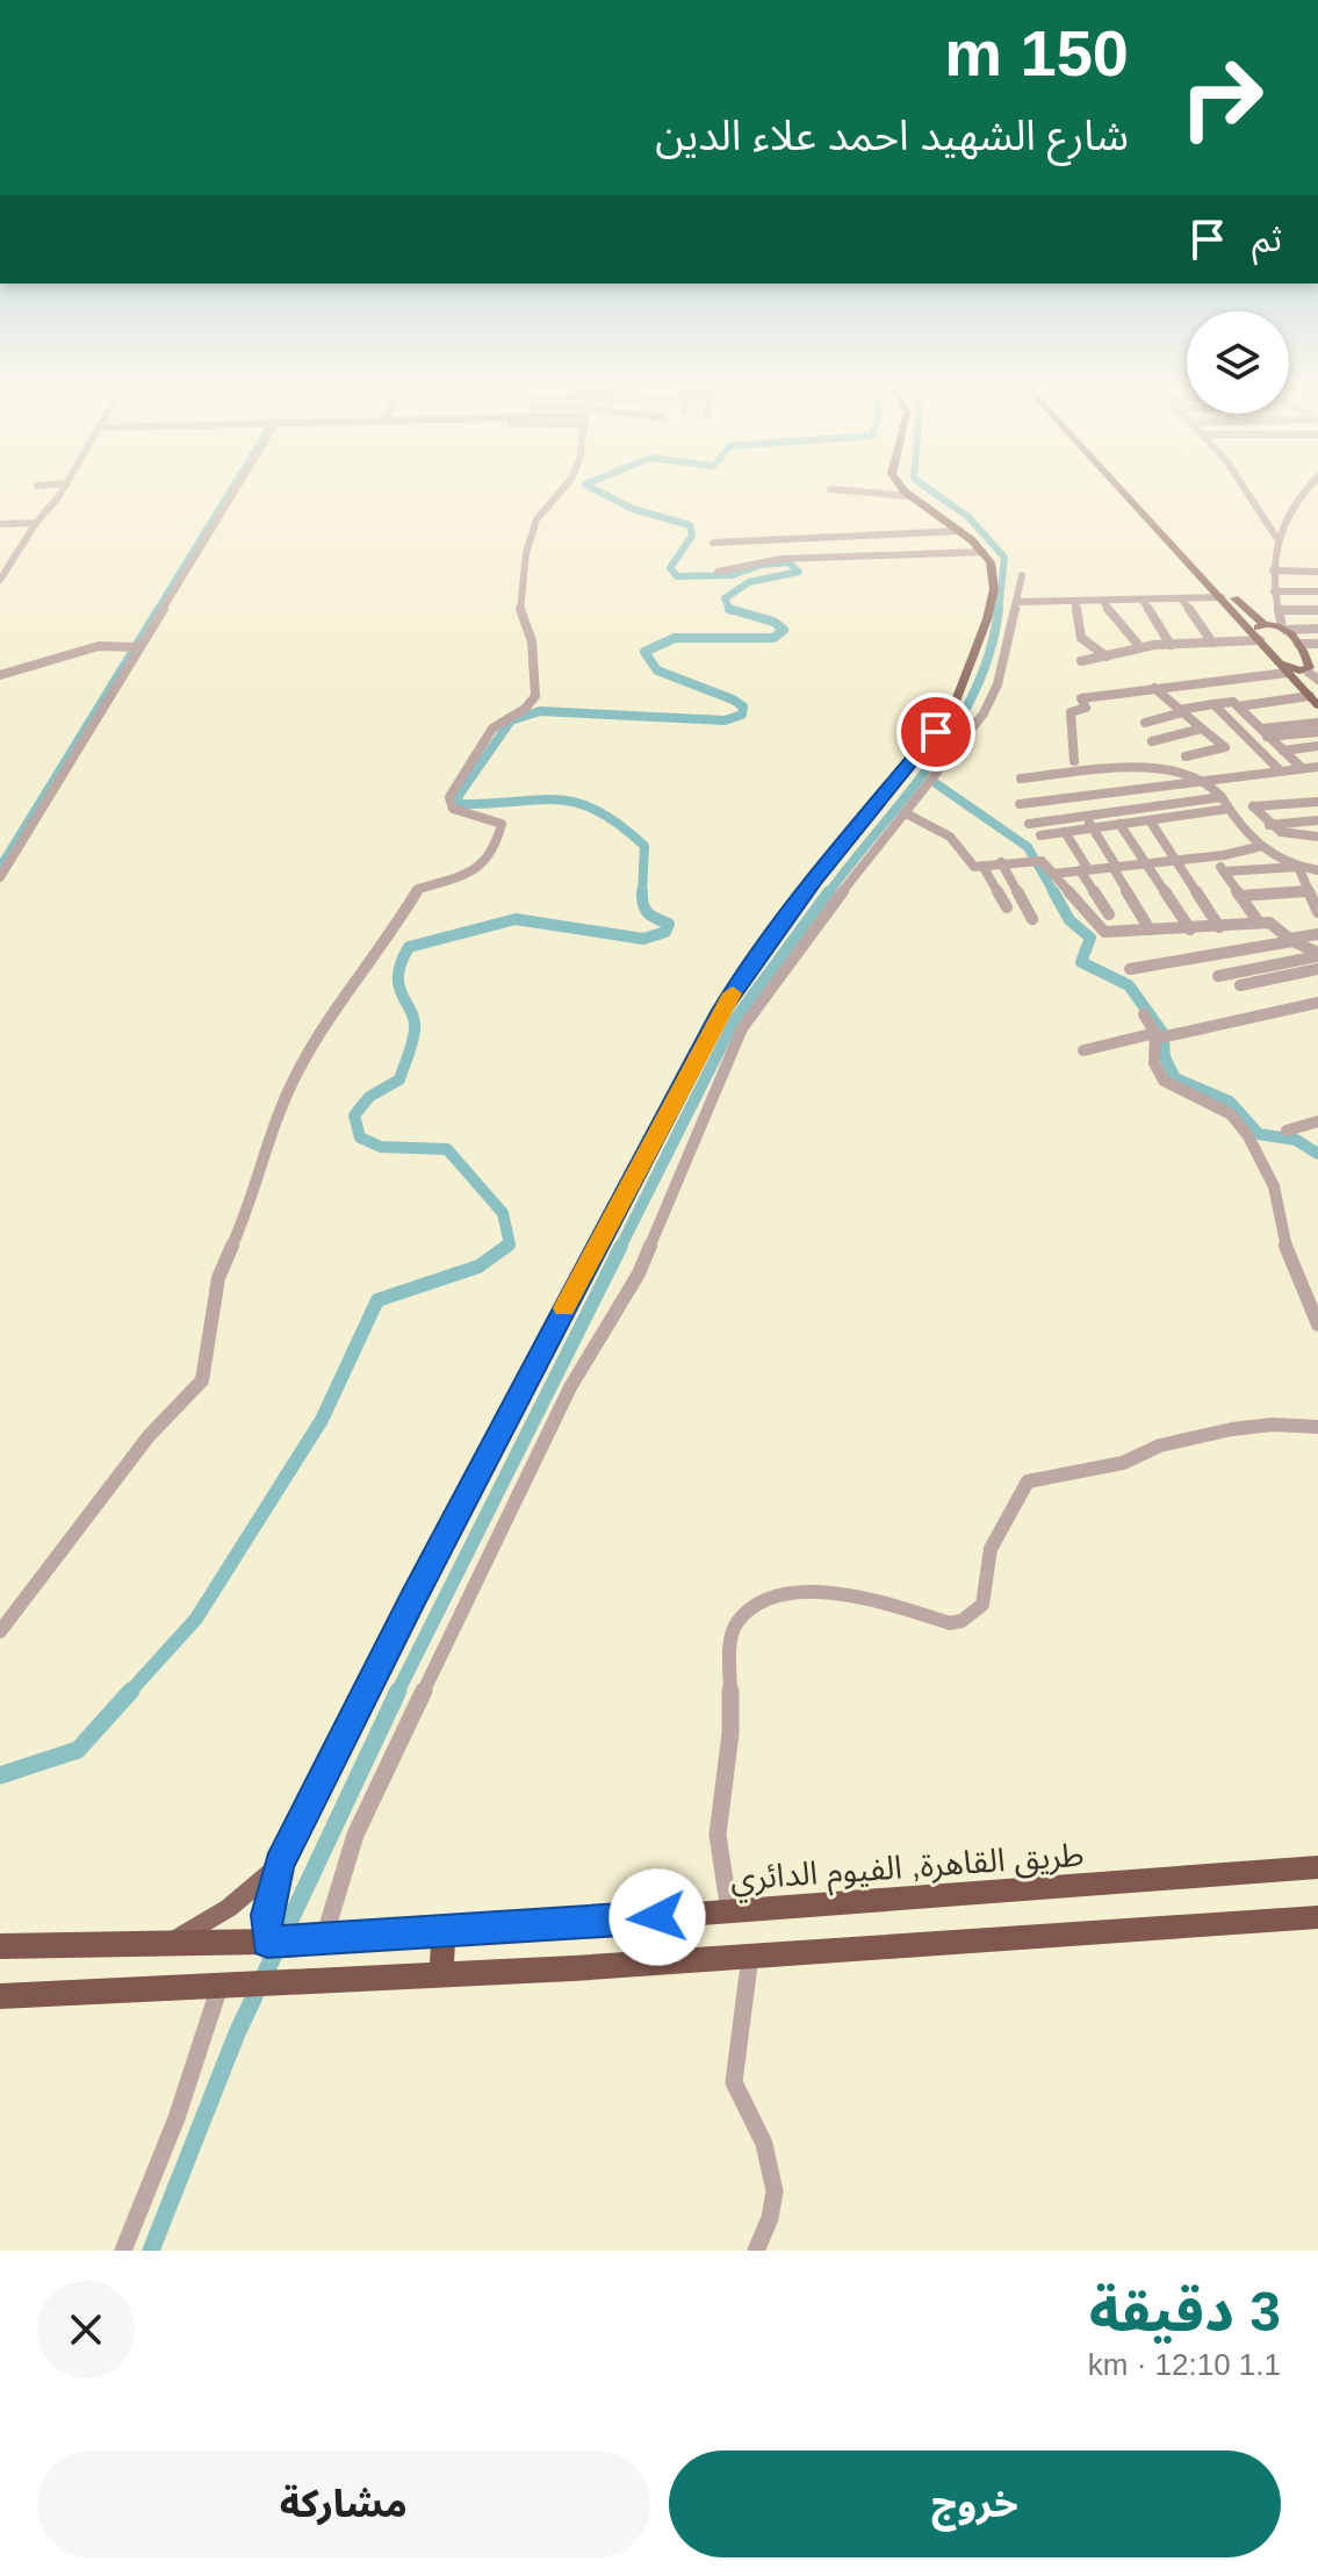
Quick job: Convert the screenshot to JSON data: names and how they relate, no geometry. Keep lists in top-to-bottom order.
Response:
{
  "streets": {
    "highway": ["طريق القاهرة, الفيوم الدائري"]
  },
  "page": {
    "turn": ["150 m", "شارع الشهيد احمد علاء الدين"],
    "then": "ثم",
    "heading": ["3 دقيقة", "1.1 km · 12:10"],
    "buttons": ["خروج", "مشاركة"]
  }
}
